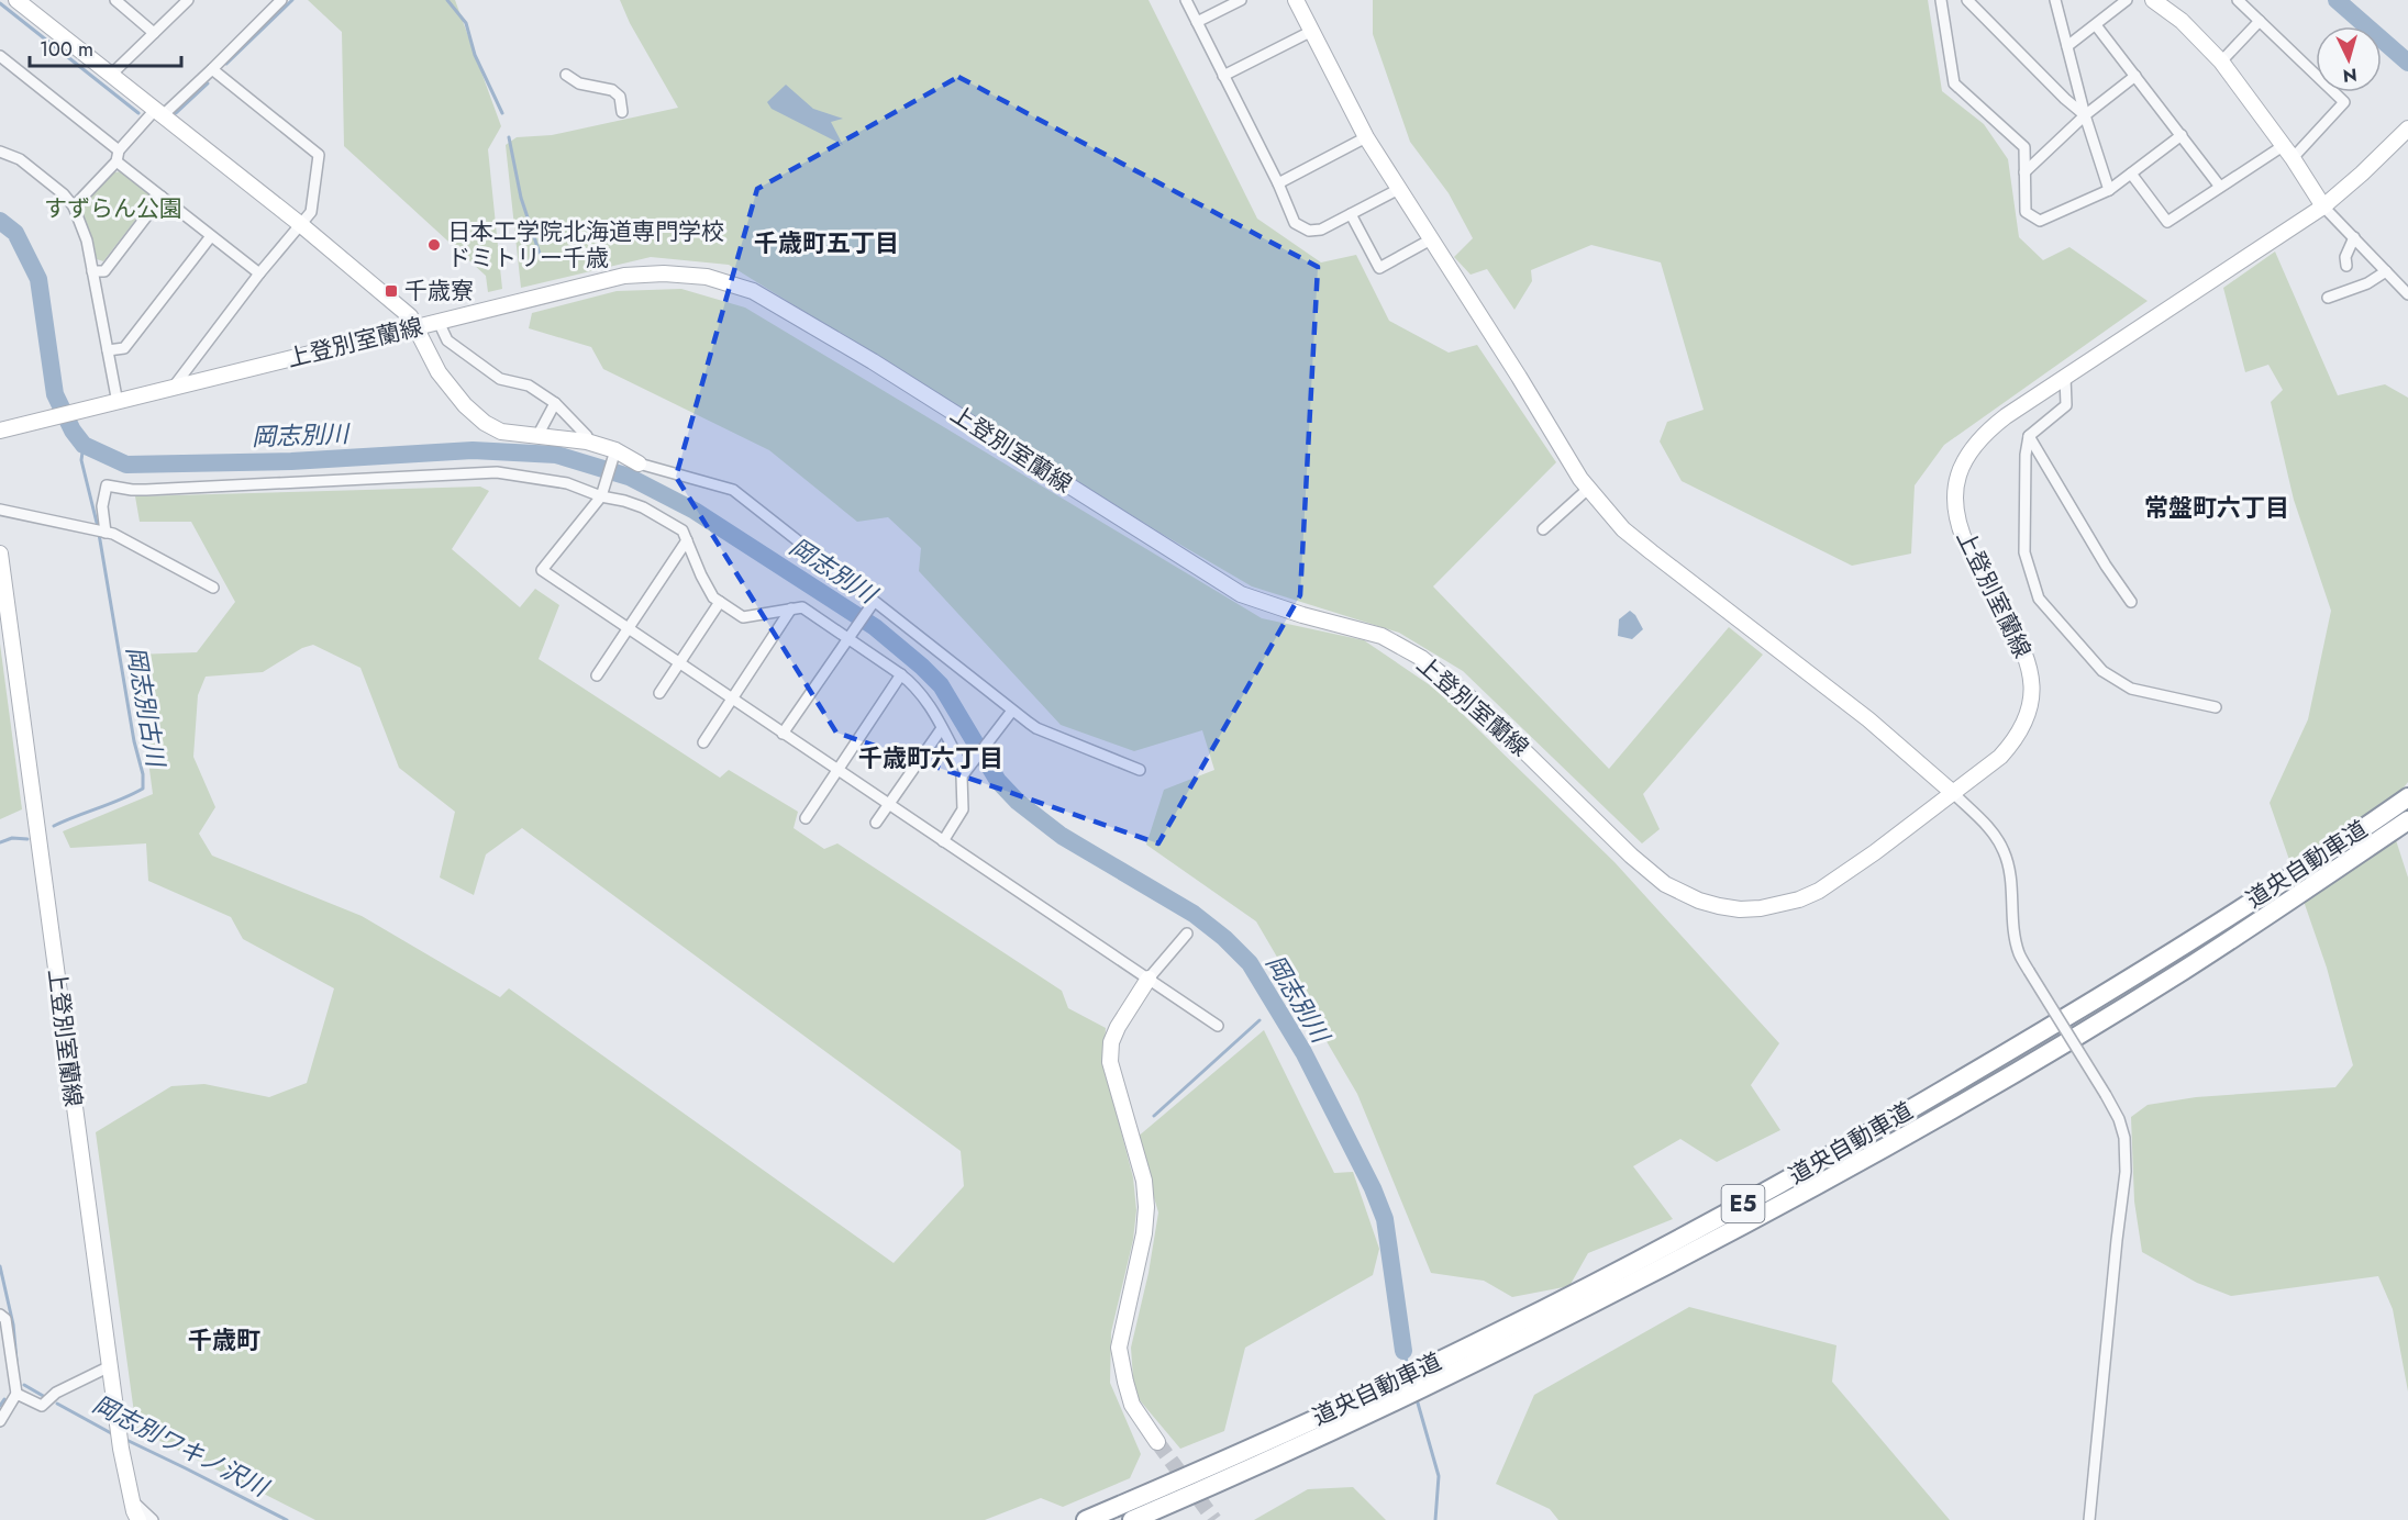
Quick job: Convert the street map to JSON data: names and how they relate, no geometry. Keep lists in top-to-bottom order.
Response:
{
  "streets": {
    "highway": ["道央自動車道", "E5"],
    "main road": ["上登別室蘭線"]
  },
  "districts": [
    "千歳町五丁目",
    "常盤町六丁目",
    "千歳町六丁目",
    "千歳町"
  ],
  "water": ["岡志別川", "岡志別古川", "岡志別ワキノ沢川"],
  "parks": ["すずらん公園"],
  "places": {
    "other": ["日本工学院北海道専門学校 ドミトリー千歳"],
    "transit": ["千歳寮"]
  },
  "scale_bar": "100 m",
  "north": "bottom"
}
